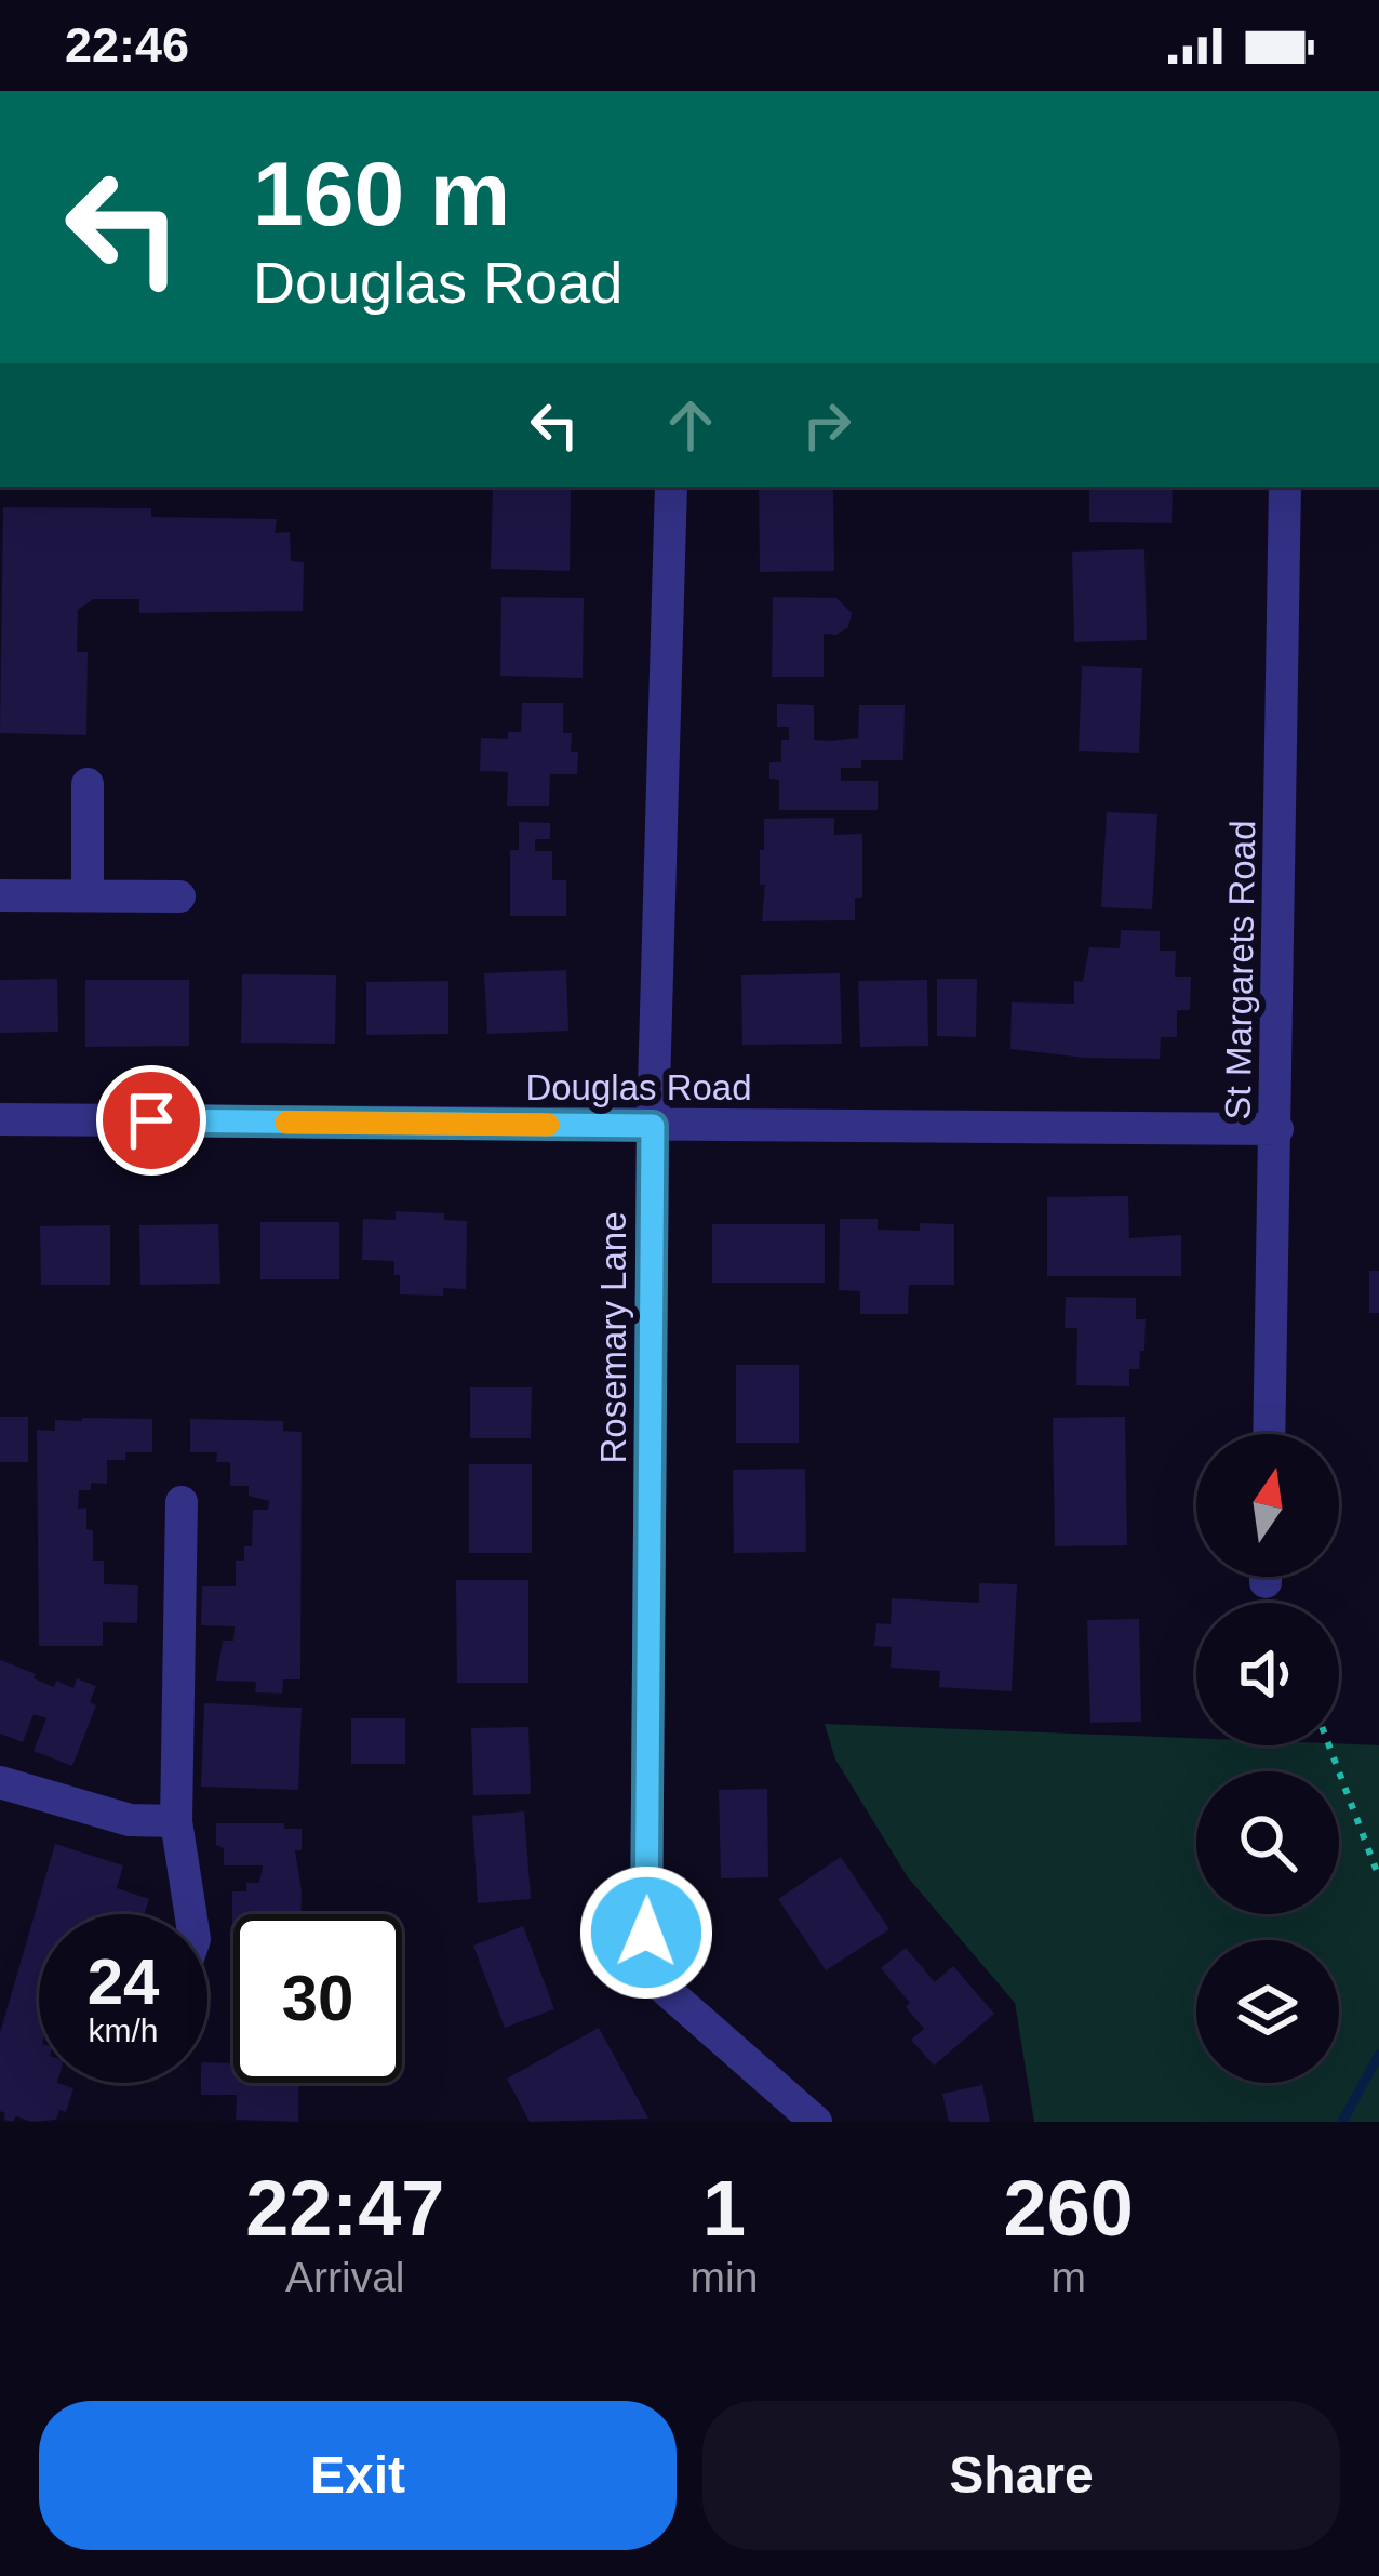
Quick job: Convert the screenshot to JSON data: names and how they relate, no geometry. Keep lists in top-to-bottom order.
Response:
{
  "streets": {
    "street": ["St Margarets Road", "Douglas Road", "Rosemary Lane"]
  },
  "crossings": [
    ["St Margarets Road", "Douglas Road"],
    ["Douglas Road", "Rosemary Lane"]
  ],
  "north": "top",
  "page": {
    "status": "22:46",
    "turn": ["160 m", "Douglas Road"],
    "speed": "24 km/h",
    "limit": "30",
    "eta": [
      "22:47",
      "Arrival",
      "1",
      "min",
      "260",
      "m"
    ],
    "buttons": ["Exit", "Share"]
  }
}
